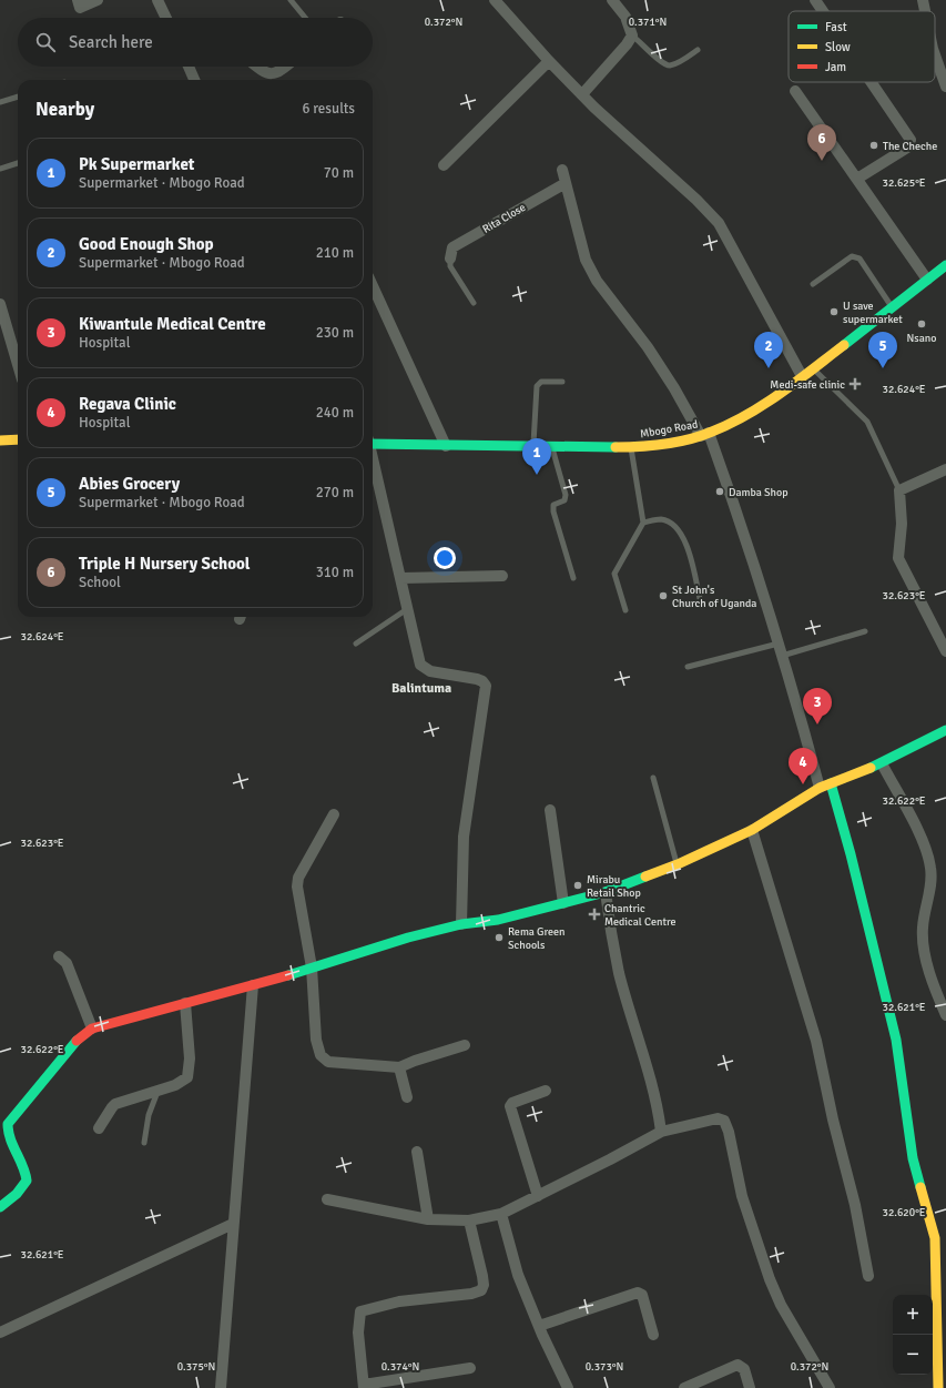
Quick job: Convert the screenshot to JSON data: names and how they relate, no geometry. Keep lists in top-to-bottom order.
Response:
{
  "streets": {
    "street": ["Rita Close", "Mbogo Road"]
  },
  "districts": ["Balintuma"],
  "places": {
    "other": [
      "The Cheche",
      "U save supermarket",
      "Nsano",
      "Damba Shop",
      "St John's Church of Uganda",
      "Mirabu Retail Shop",
      "Rema Green Schools"
    ],
    "health": ["Medi-safe clinic", "Chantric Medical Centre"]
  },
  "legend": ["Fast", "Slow", "Jam"],
  "page": {
    "search": "Search here",
    "heading": ["Nearby", "6 results"],
    "pins": [
      "6",
      "2",
      "5",
      "1",
      "3",
      "4"
    ],
    "list": [
      {
        "mark": "1",
        "name": "Pk Supermarket",
        "note": "Supermarket · Mbogo Road",
        "value": "70 m"
      },
      {
        "mark": "2",
        "name": "Good Enough Shop",
        "note": "Supermarket · Mbogo Road",
        "value": "210 m"
      },
      {
        "mark": "3",
        "name": "Kiwantule Medical Centre",
        "note": "Hospital",
        "value": "230 m"
      },
      {
        "mark": "4",
        "name": "Regava Clinic",
        "note": "Hospital",
        "value": "240 m"
      },
      {
        "mark": "5",
        "name": "Abies Grocery",
        "note": "Supermarket · Mbogo Road",
        "value": "270 m"
      },
      {
        "mark": "6",
        "name": "Triple H Nursery School",
        "note": "School",
        "value": "310 m"
      }
    ],
    "map_buttons": ["+", "−"]
  },
  "coordinates": [
    "0.372°N",
    "0.371°N",
    "32.625°E",
    "32.624°E",
    "32.623°E",
    "32.622°E",
    "32.621°E",
    "32.620°E",
    "0.375°N",
    "0.374°N",
    "0.373°N"
  ]
}
